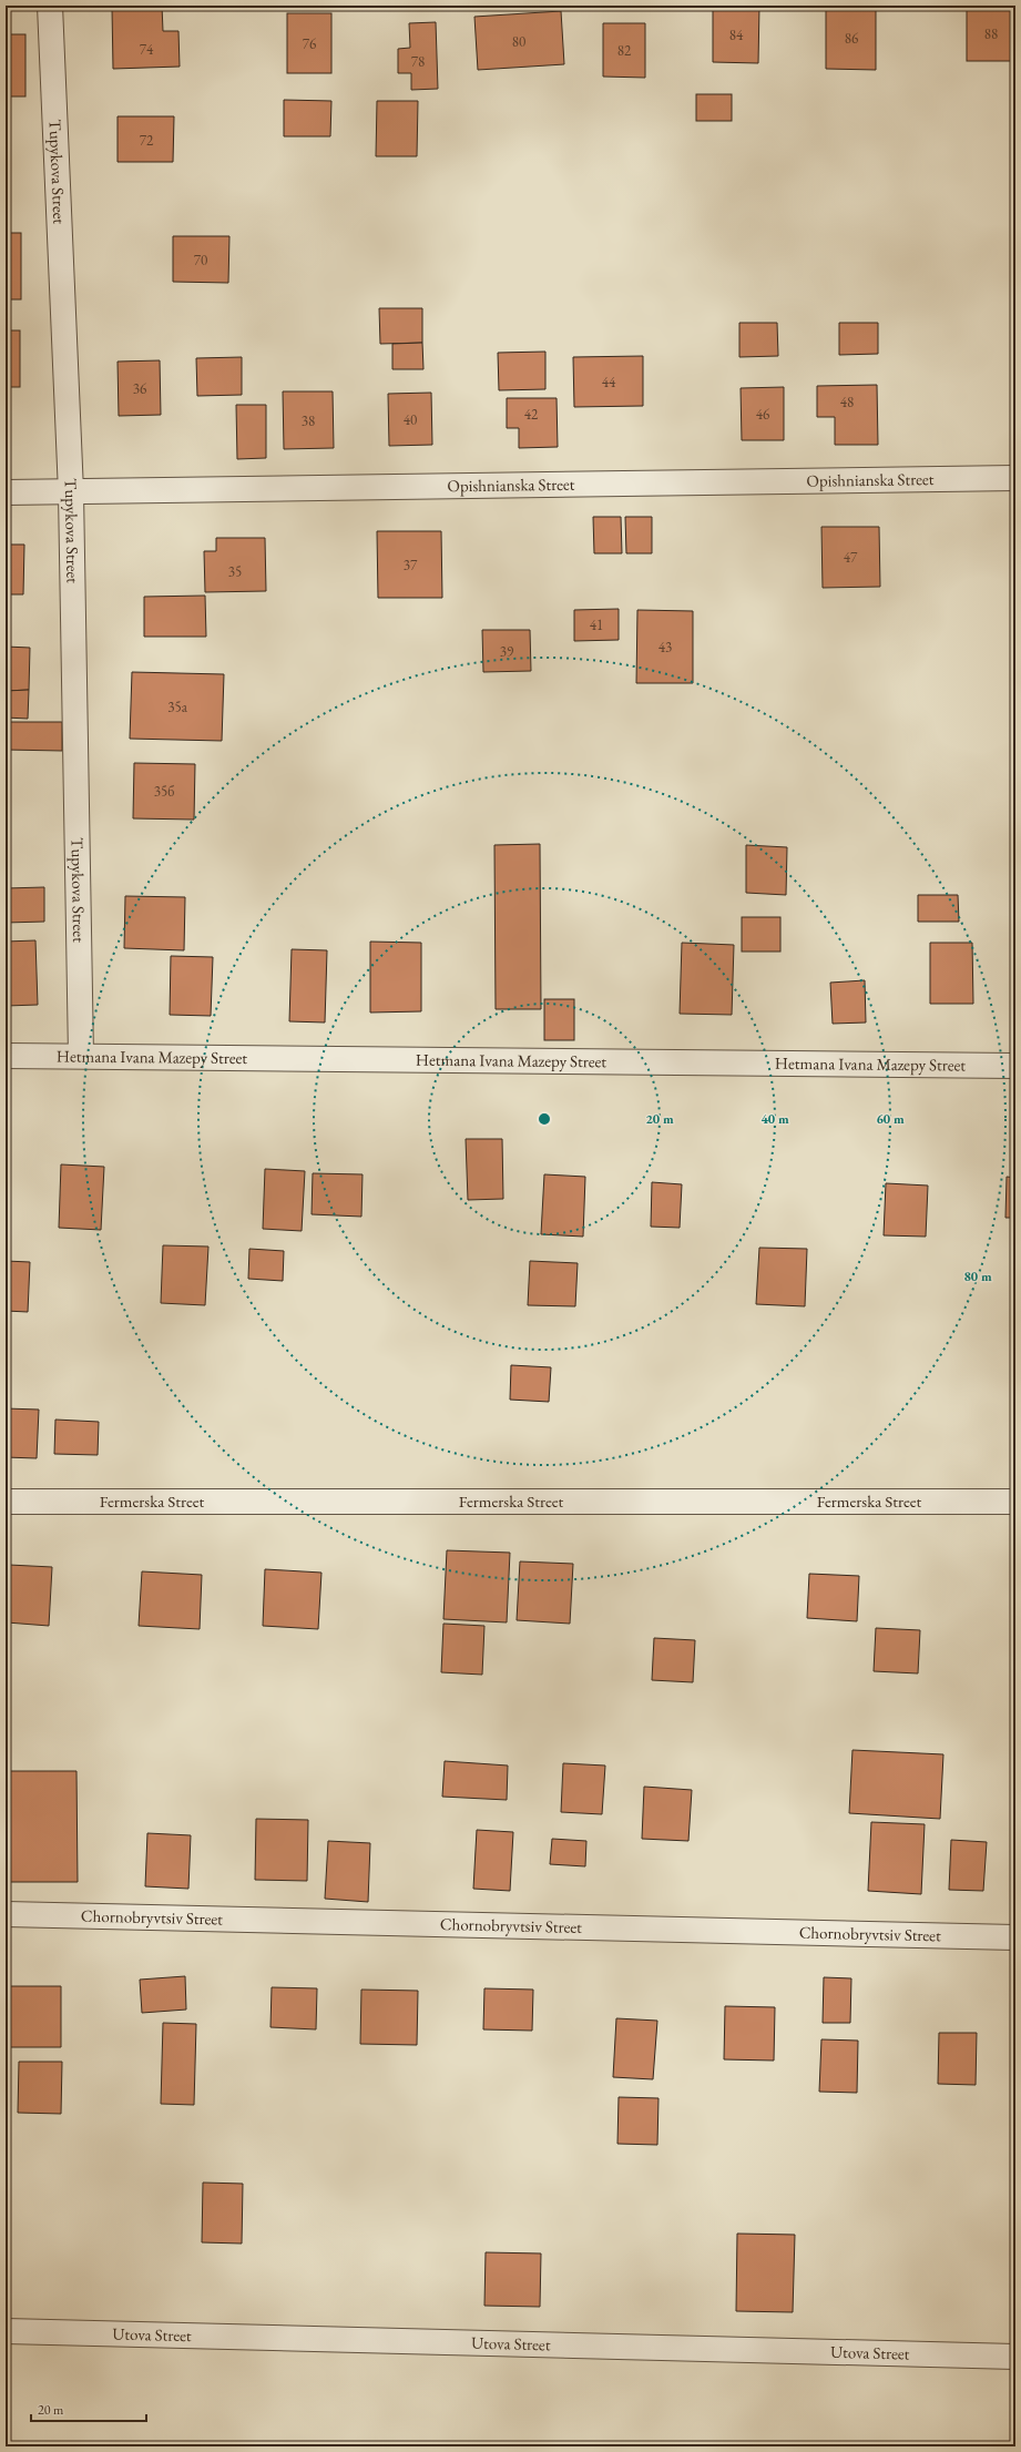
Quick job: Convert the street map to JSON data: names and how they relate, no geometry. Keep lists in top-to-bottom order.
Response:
{
  "streets": {
    "street": [
      "Tupykova Street",
      "Opishnianska Street",
      "Hetmana Ivana Mazepy Street",
      "Fermerska Street",
      "Chornobryvtsiv Street",
      "Utova Street"
    ]
  },
  "crossings": [
    ["Tupykova Street", "Opishnianska Street"],
    ["Tupykova Street", "Hetmana Ivana Mazepy Street"]
  ],
  "house_numbers": [
    "88",
    "84",
    "86",
    "80",
    "76",
    "74",
    "82",
    "78",
    "72",
    "70",
    "44",
    "36",
    "48",
    "42",
    "46",
    "40",
    "38",
    "47",
    "37",
    "35",
    "41",
    "43",
    "39",
    "35а",
    "35б"
  ],
  "scale_bar": "20 m",
  "rings": [
    "20 m",
    "40 m",
    "60 m",
    "80 m"
  ]
}
